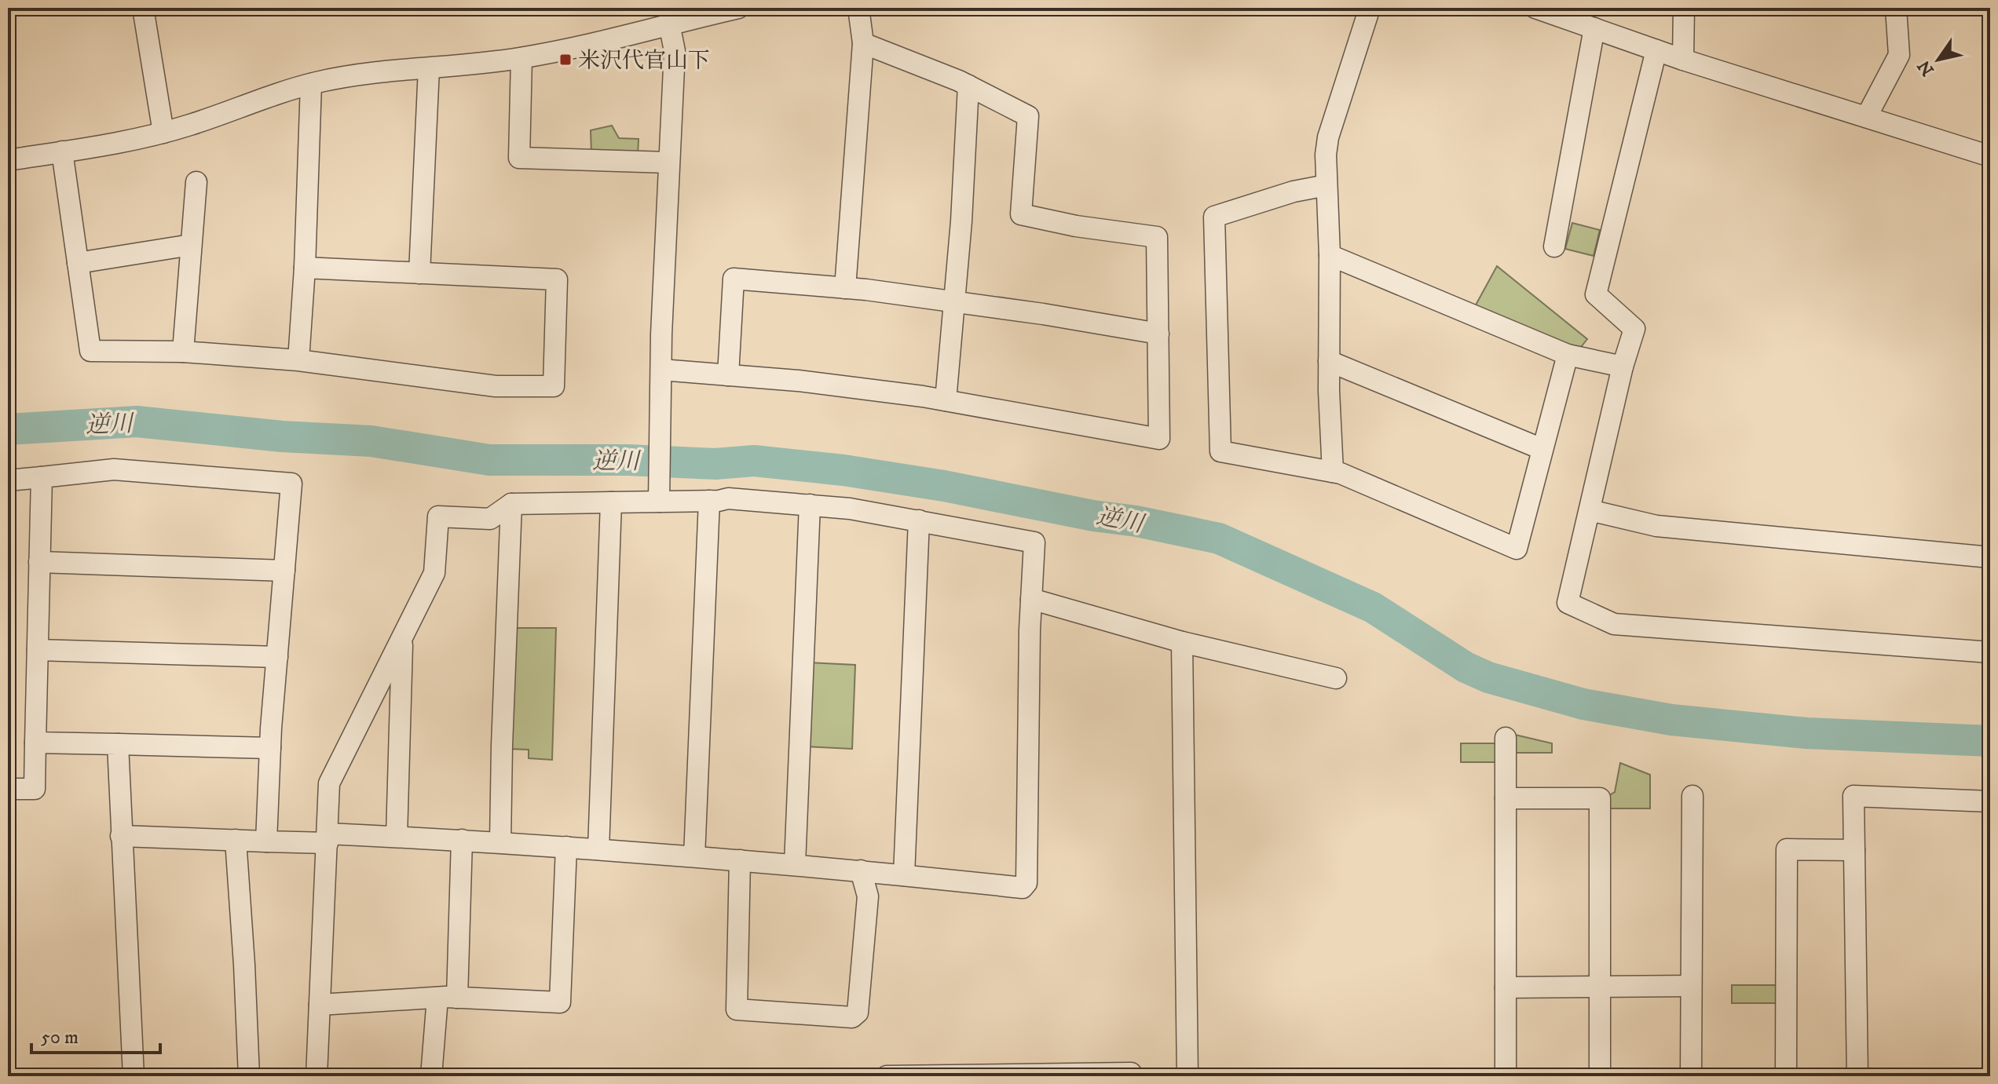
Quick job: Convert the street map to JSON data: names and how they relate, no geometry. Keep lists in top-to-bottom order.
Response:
{
  "water": ["逆川"],
  "places": {
    "transit": ["米沢代官山下"]
  },
  "scale_bar": "50 m",
  "north": "bottom left"
}
